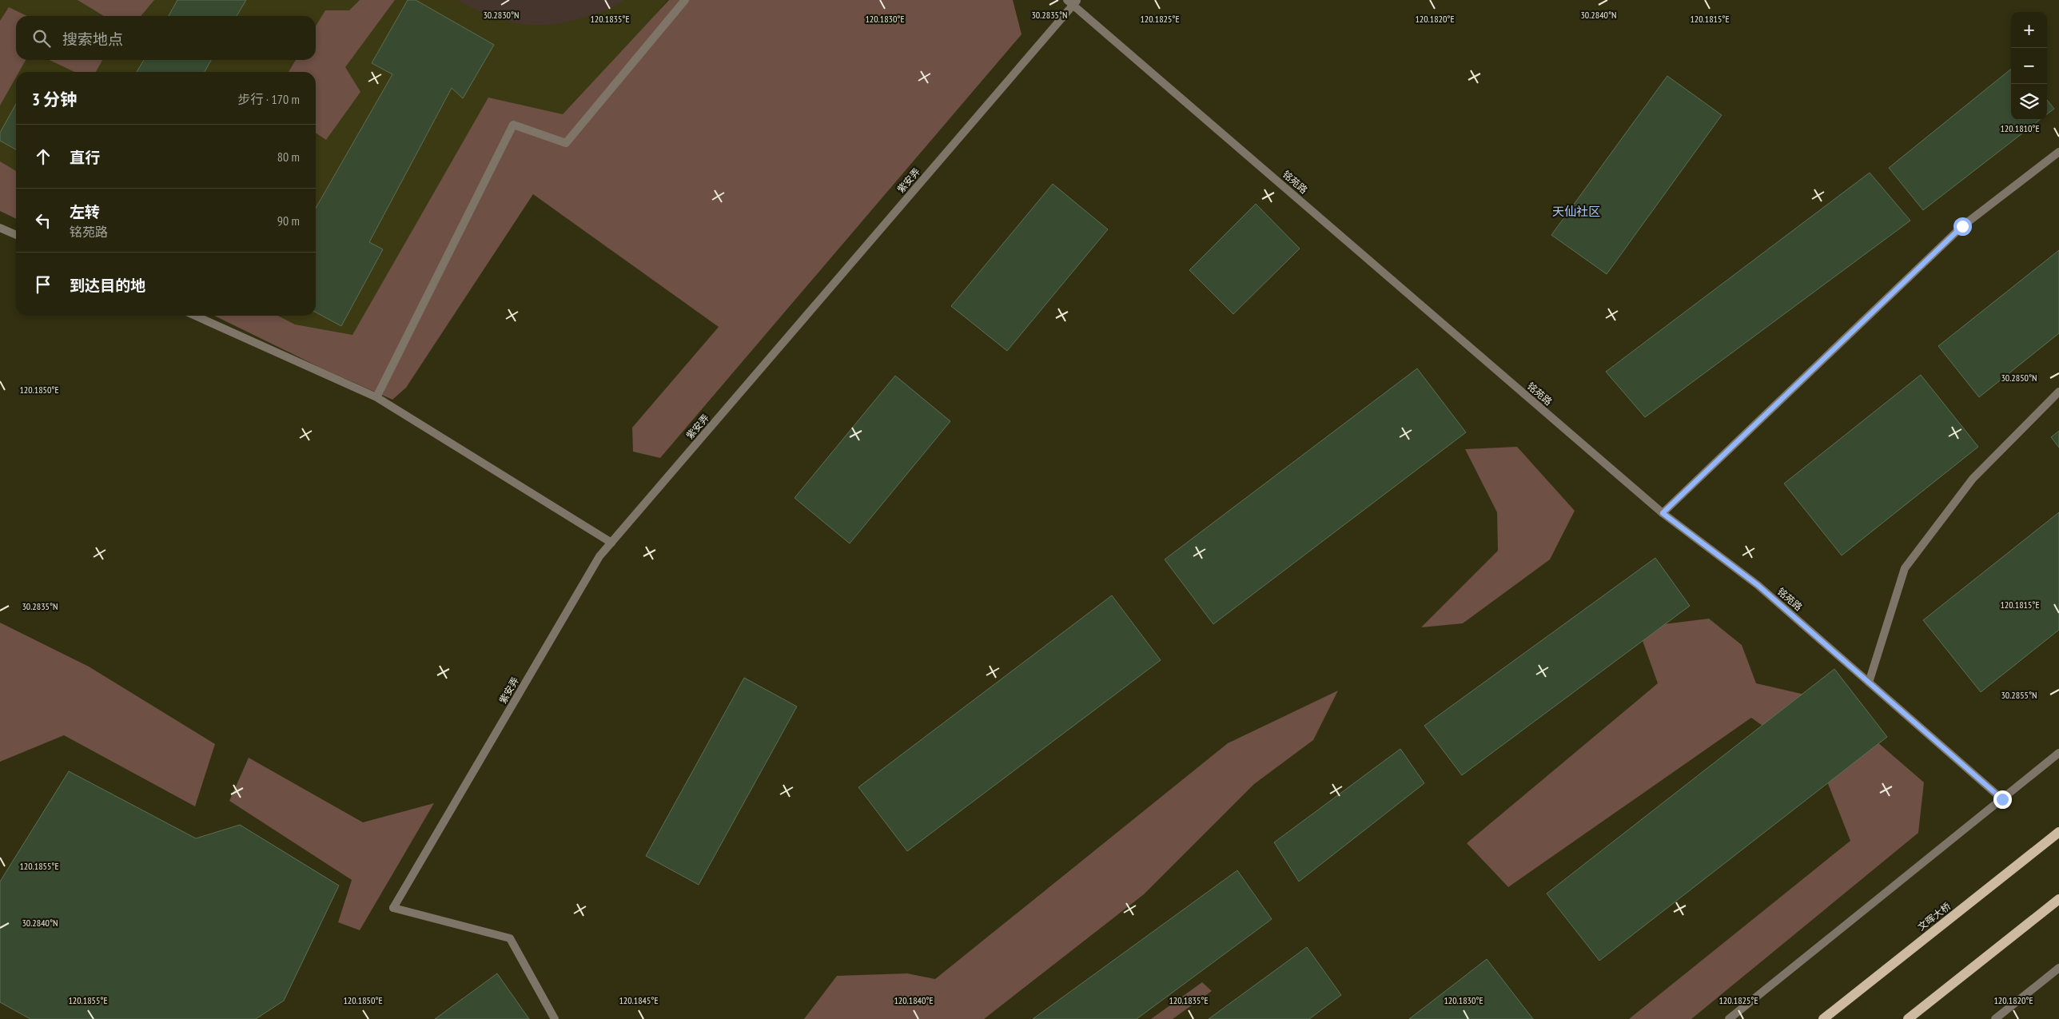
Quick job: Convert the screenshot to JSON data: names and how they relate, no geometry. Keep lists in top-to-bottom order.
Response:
{
  "streets": {
    "main road": ["文晖大桥"],
    "street": ["紫安弄", "铭苑路"]
  },
  "crossings": [
    ["紫安弄", "铭苑路"]
  ],
  "districts": ["天仙社区"],
  "page": {
    "map_buttons": ["+", "−"],
    "search": "搜索地点",
    "heading": ["3 分钟", "步行 · 170 m"],
    "list": [
      ["直行", "80 m"],
      ["左转", "铭苑路", "90 m"],
      "到达目的地"
    ]
  },
  "coordinates": [
    "30.2835°N",
    "30.2830°N",
    "30.2840°N",
    "120.1835°E",
    "120.1830°E",
    "120.1825°E",
    "120.1820°E",
    "120.1815°E",
    "120.1810°E",
    "30.2850°N",
    "120.1850°E",
    "30.2855°N",
    "120.1855°E",
    "120.1845°E",
    "120.1840°E"
  ]
}
